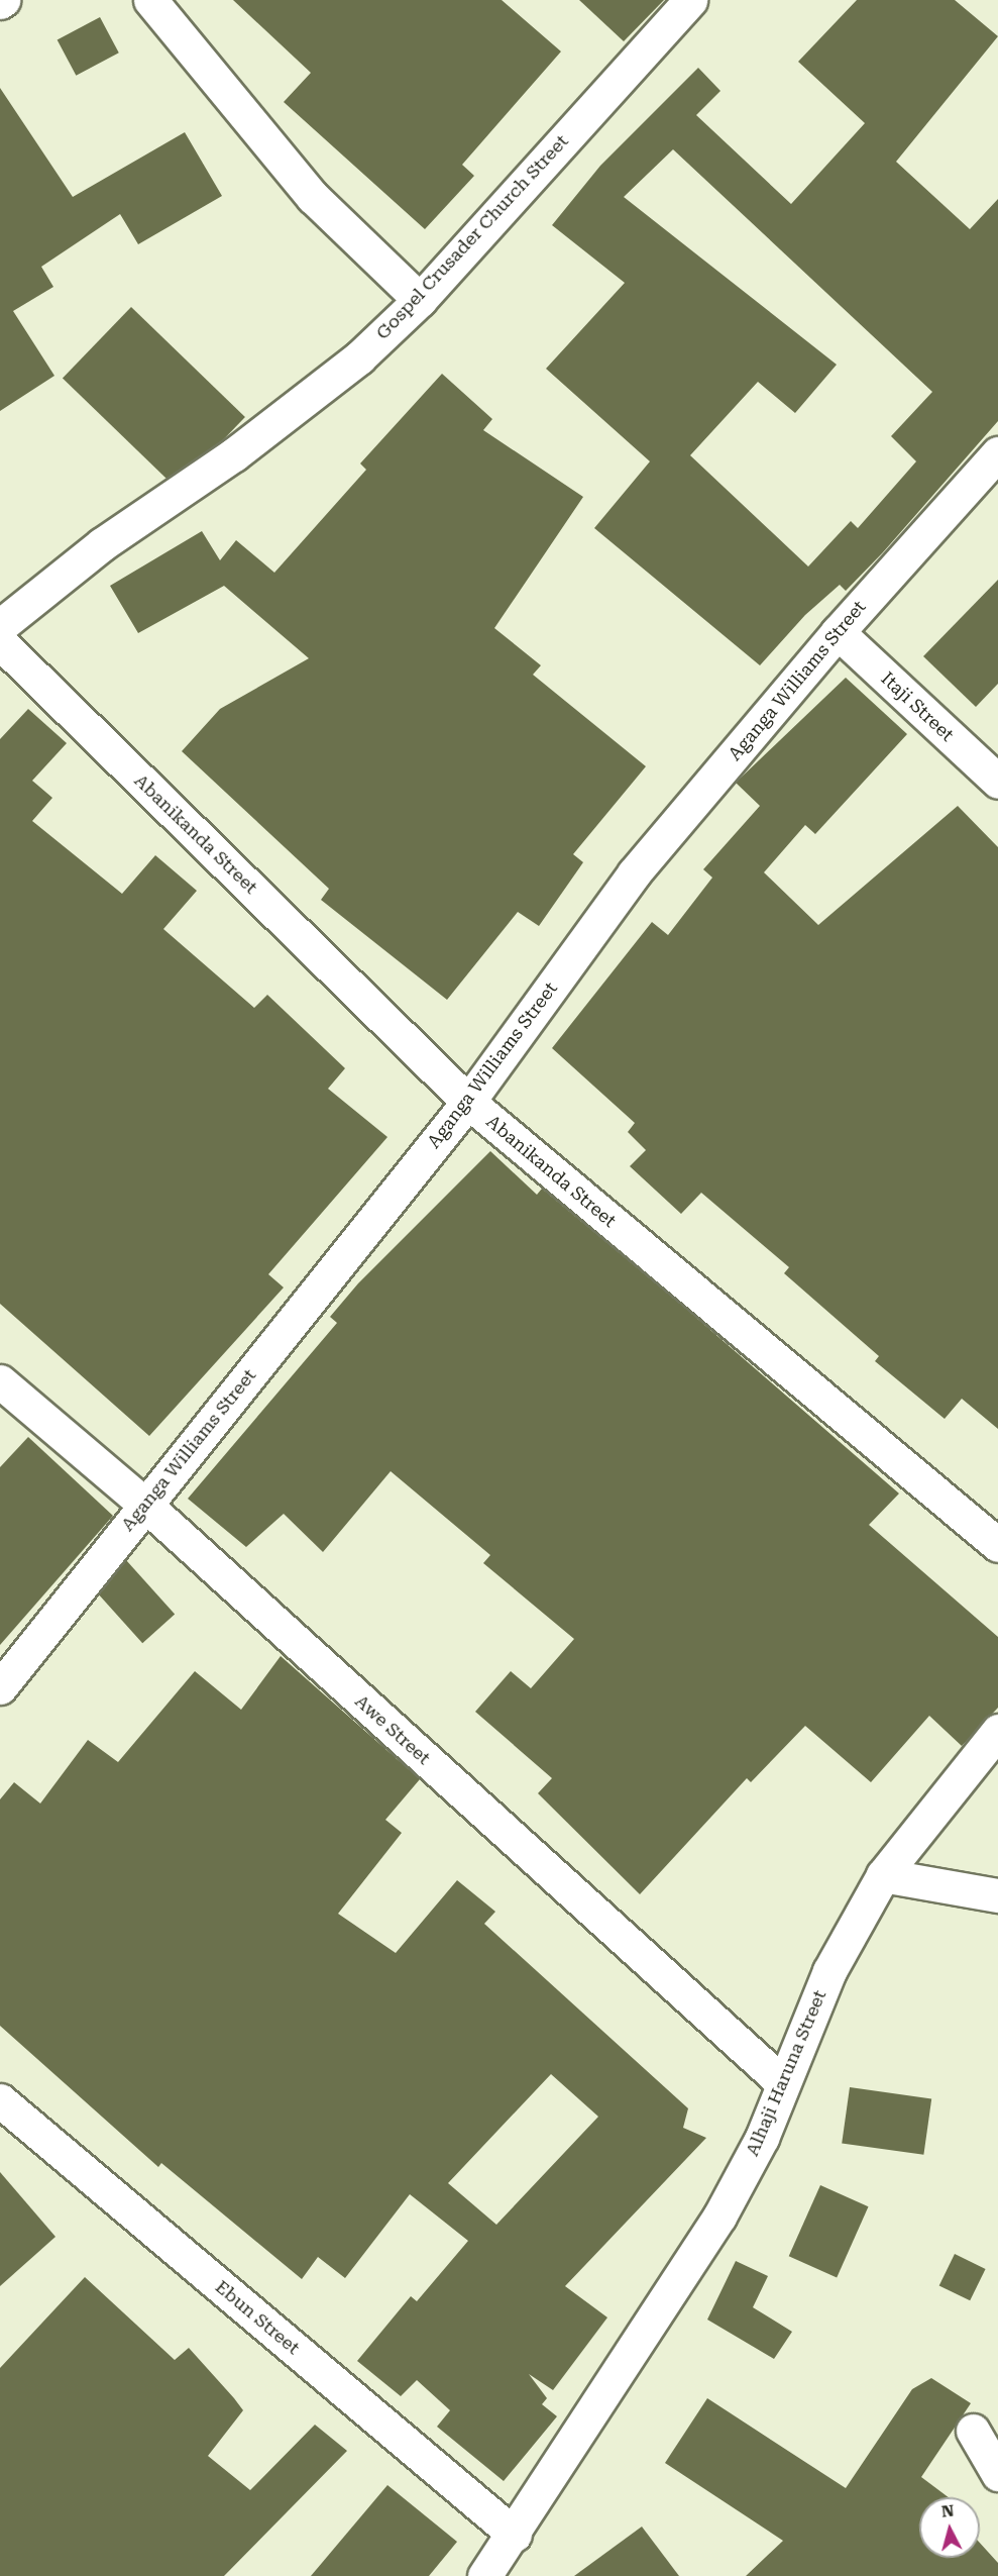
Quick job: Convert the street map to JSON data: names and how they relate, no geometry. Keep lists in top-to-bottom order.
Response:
{
  "streets": {
    "street": [
      "Gospel Crusader Church Street",
      "Aganga Williams Street",
      "Itaji Street",
      "Abanikanda Street",
      "Awe Street",
      "Alhaji Haruna Street",
      "Ebun Street"
    ]
  },
  "crossings": [
    ["Aganga Williams Street", "Itaji Street"],
    ["Aganga Williams Street", "Abanikanda Street"],
    ["Aganga Williams Street", "Awe Street"],
    ["Awe Street", "Alhaji Haruna Street"],
    ["Alhaji Haruna Street", "Ebun Street"]
  ],
  "north": "top"
}
